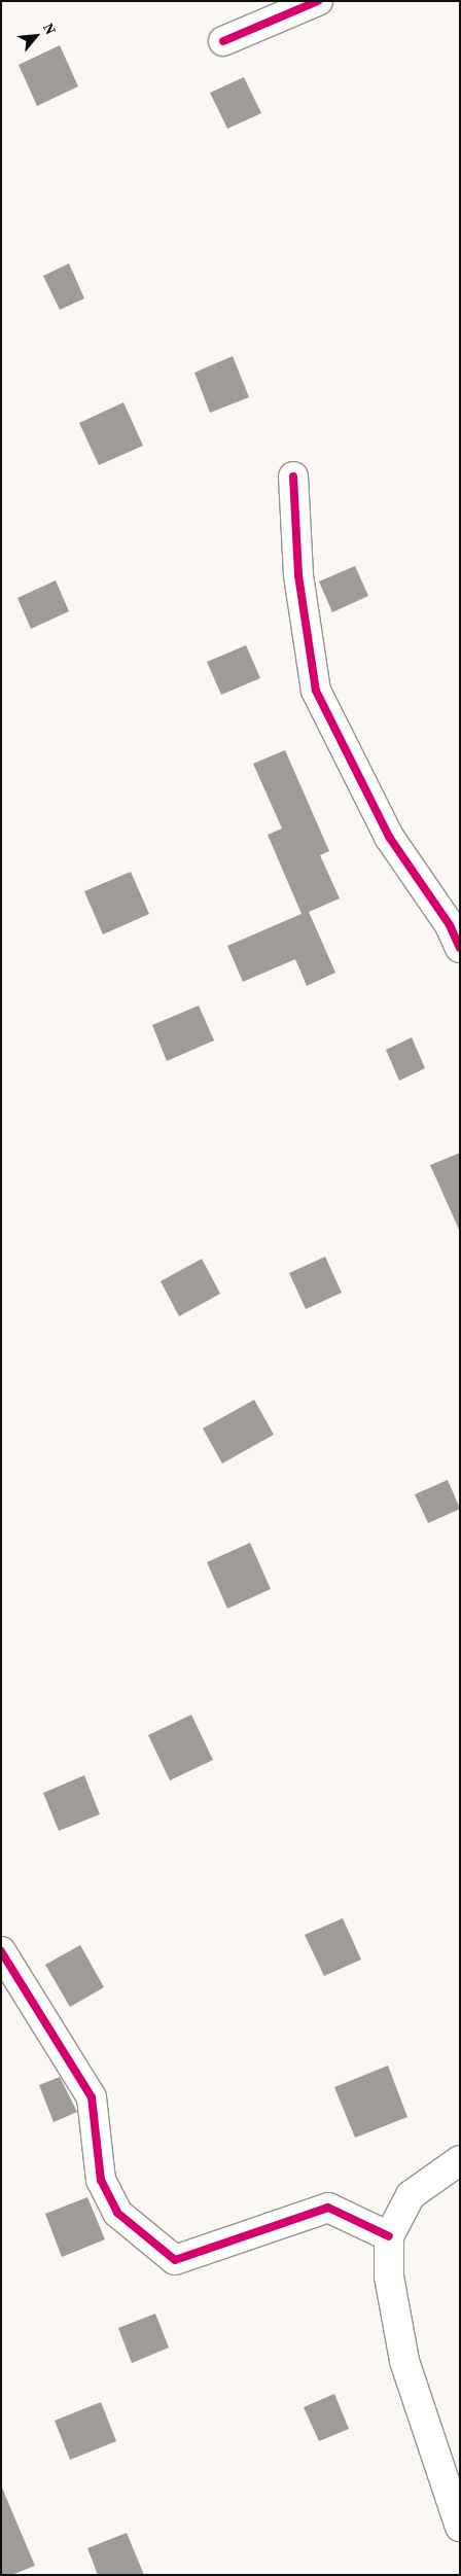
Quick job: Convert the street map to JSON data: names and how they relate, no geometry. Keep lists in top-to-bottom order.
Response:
{
  "north": "top right"
}
